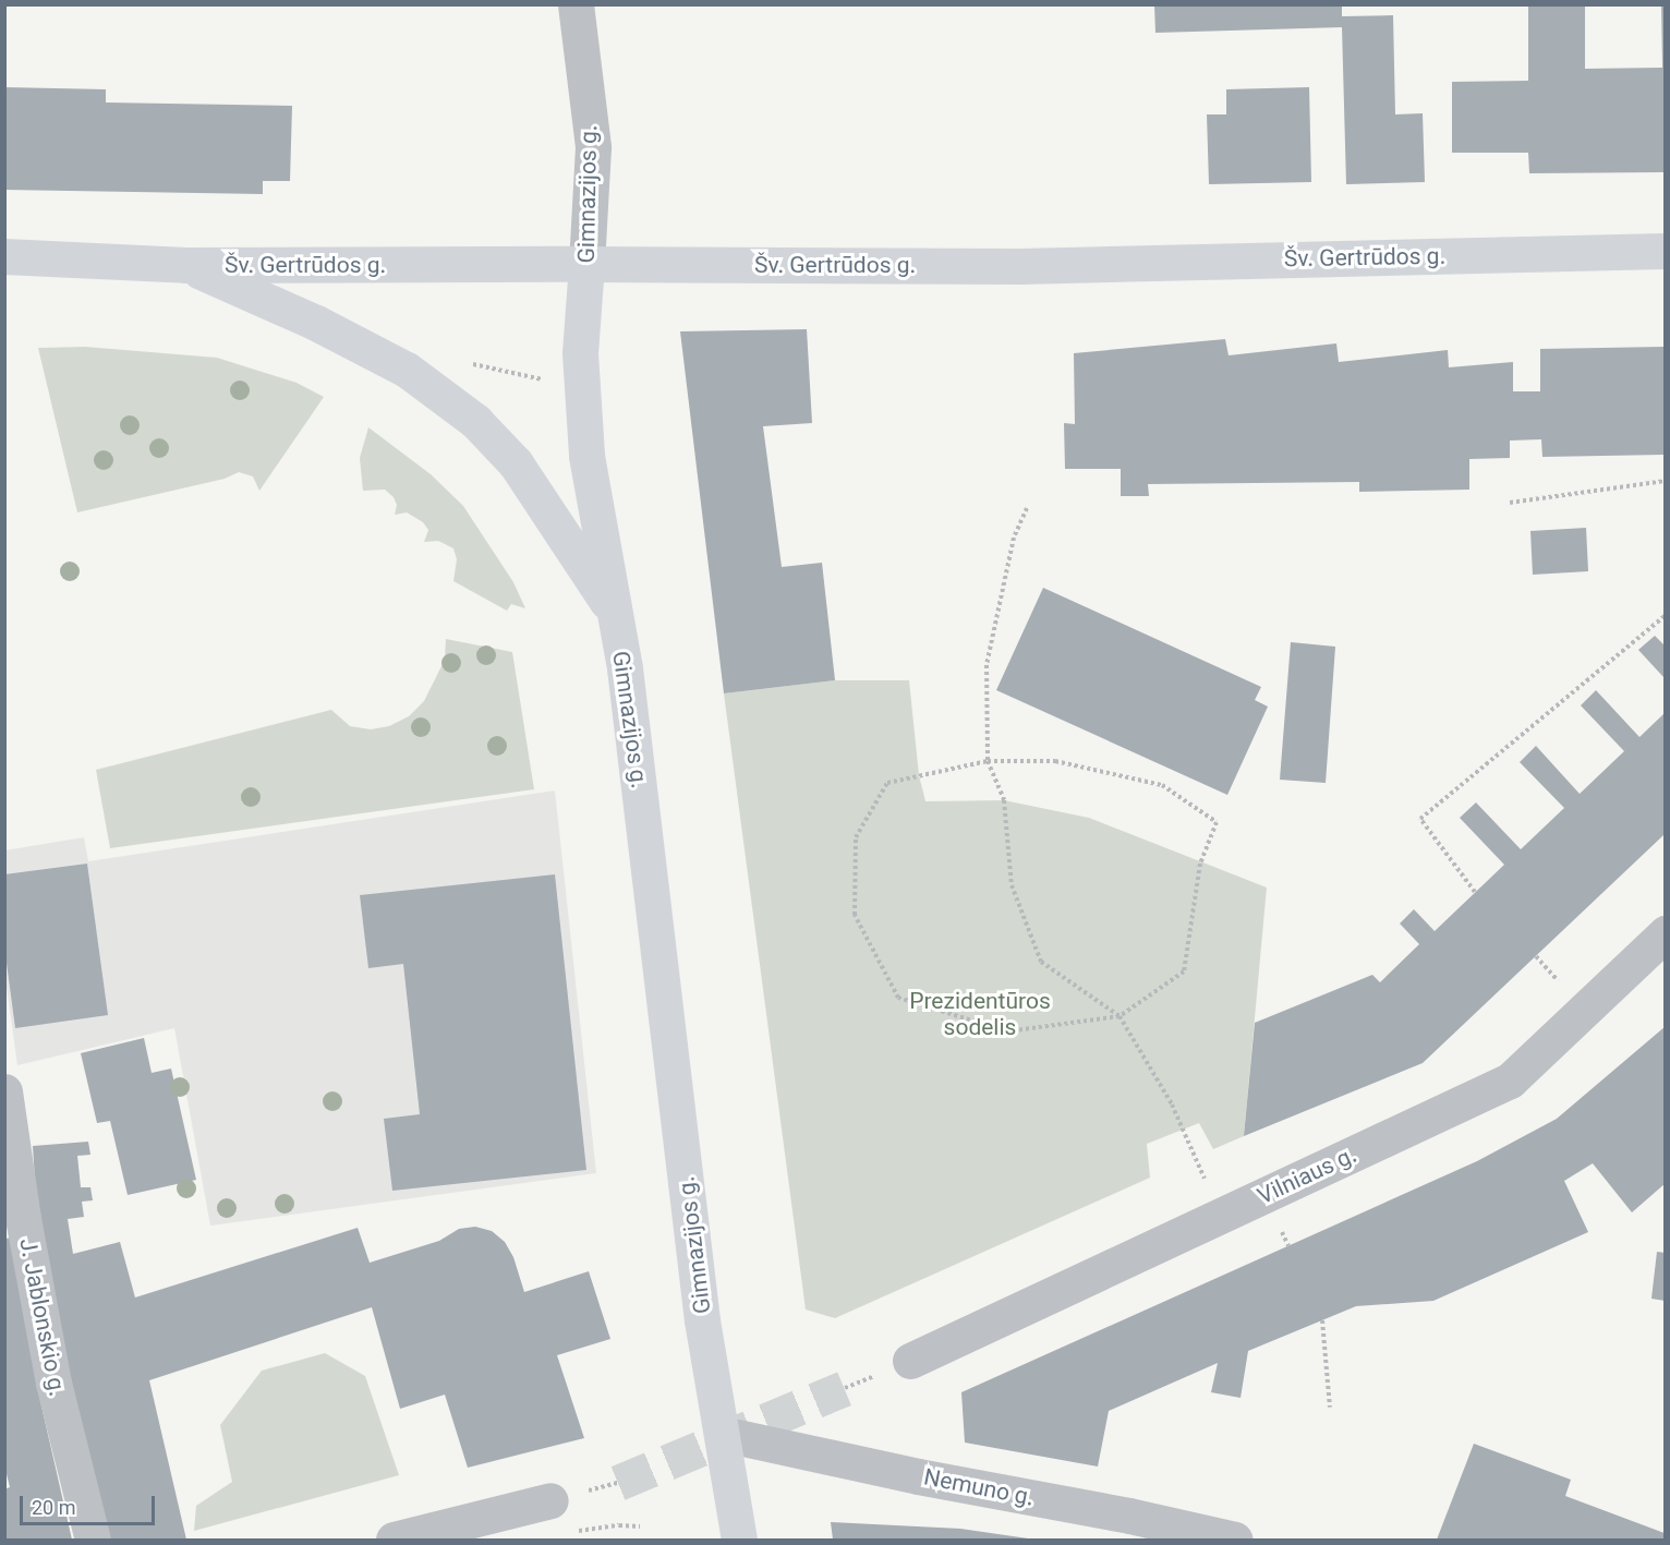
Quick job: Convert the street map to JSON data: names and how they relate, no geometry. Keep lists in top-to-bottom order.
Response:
{
  "streets": {
    "main road": ["Gimnazijos g.", "Šv. Gertrūdos g."],
    "street": ["Vilniaus g.", "J. Jablonskio g.", "Nemuno g."]
  },
  "crossings": [
    ["Gimnazijos g.", "Šv. Gertrūdos g."],
    ["Gimnazijos g.", "Nemuno g."]
  ],
  "parks": ["Prezidentūros sodelis"],
  "scale_bar": "20 m"
}
